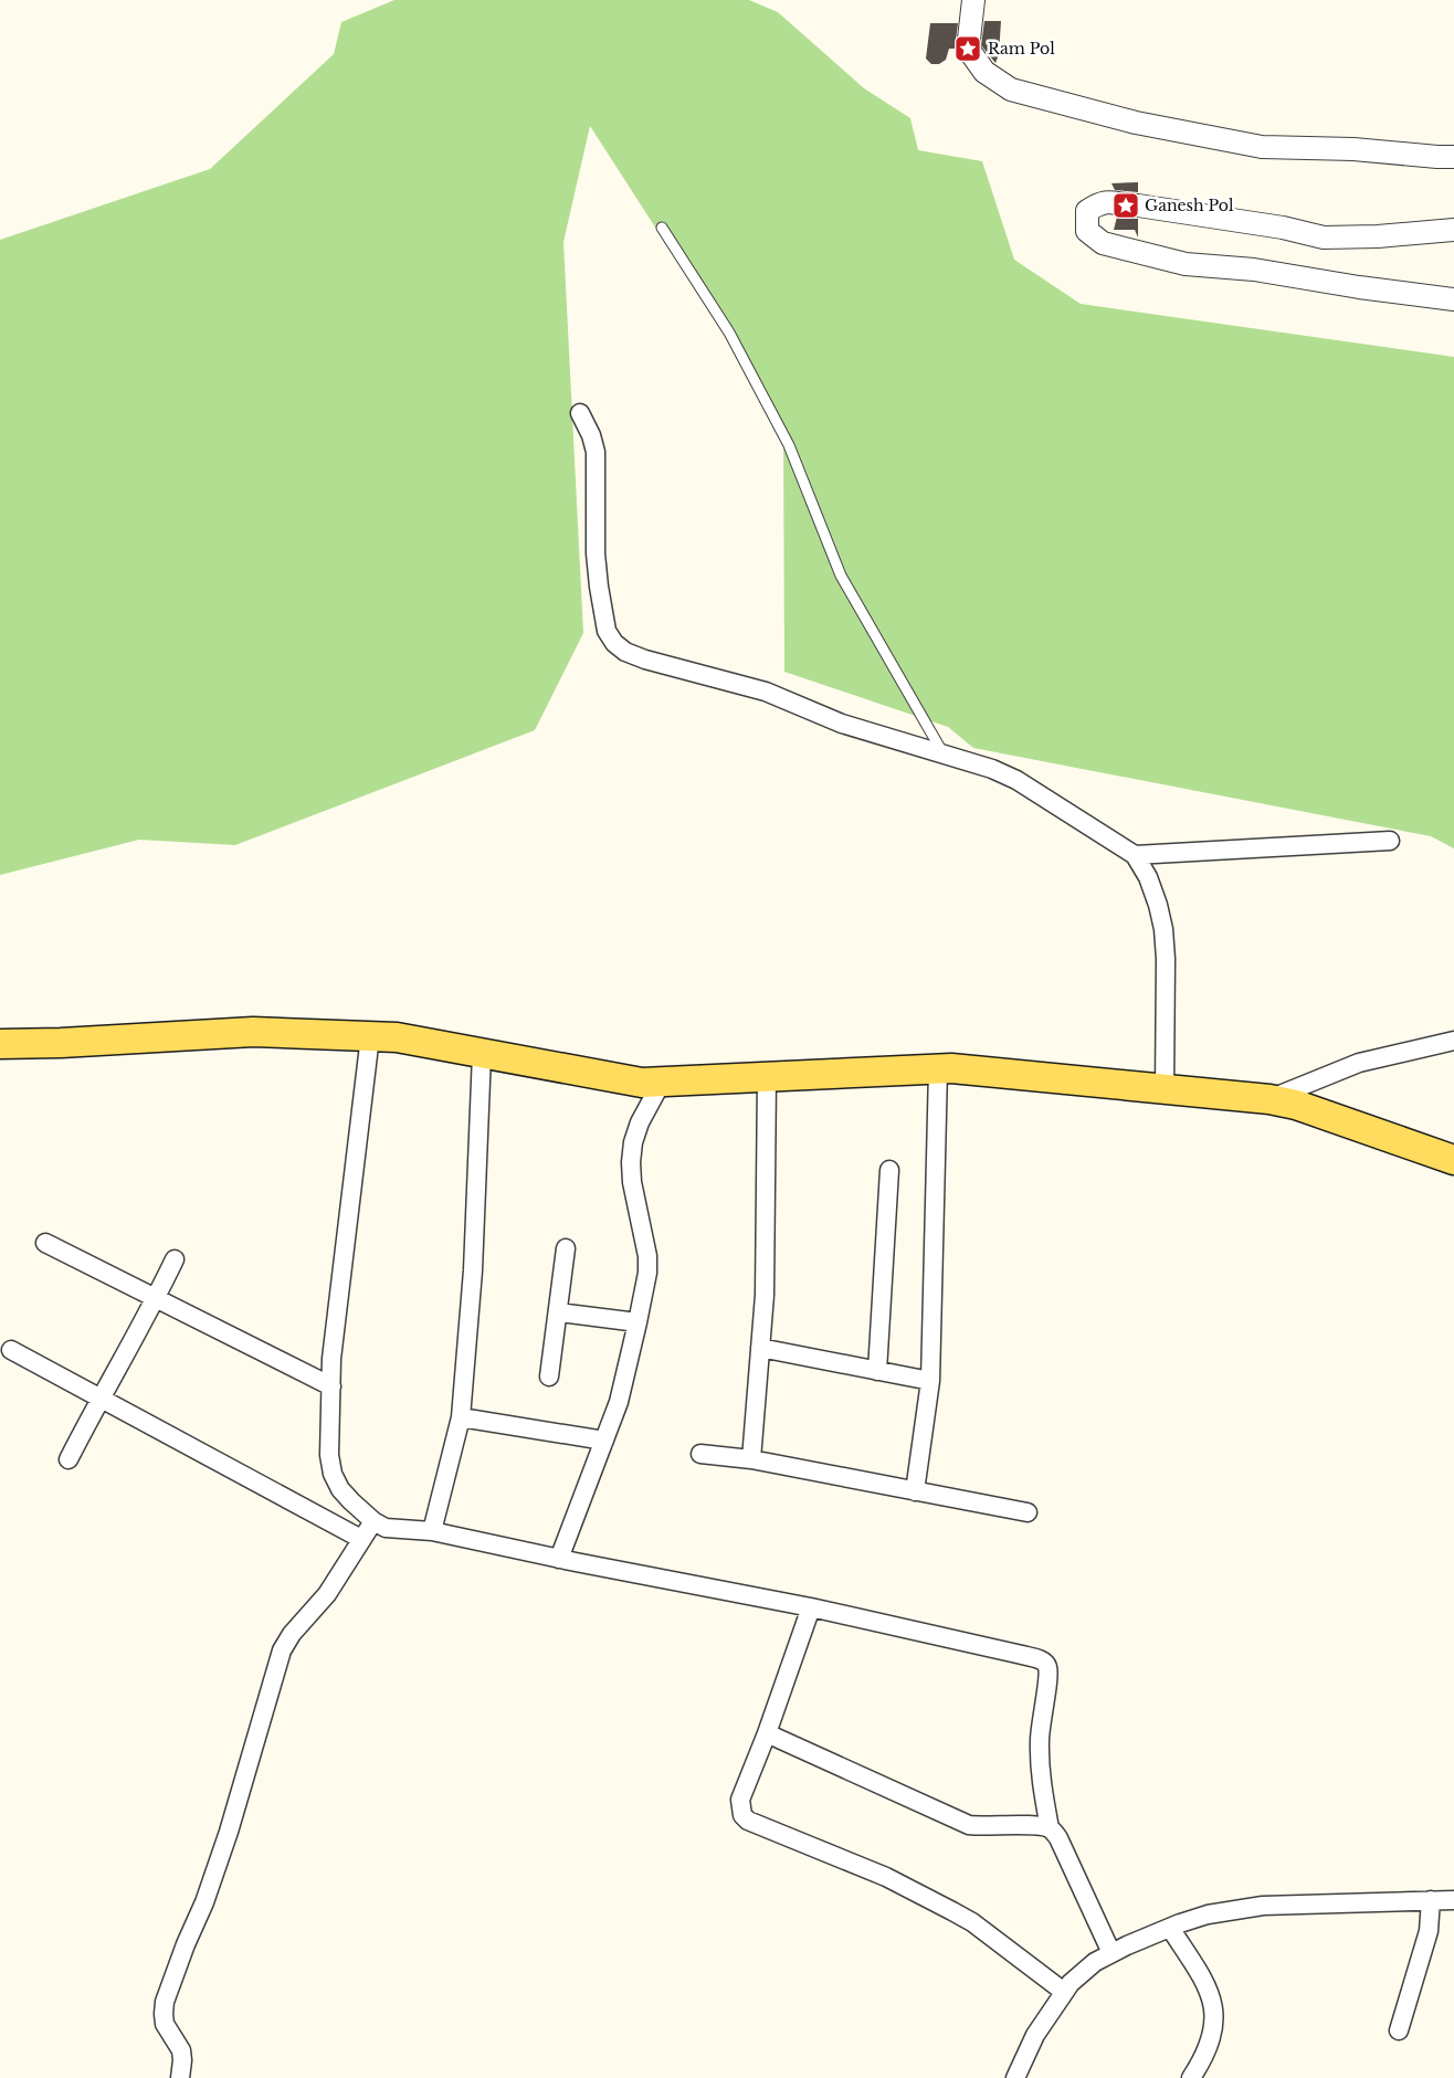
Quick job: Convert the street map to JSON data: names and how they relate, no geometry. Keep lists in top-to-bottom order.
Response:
{
  "places": {
    "place": ["Ram Pol", "Ganesh Pol"]
  }
}
